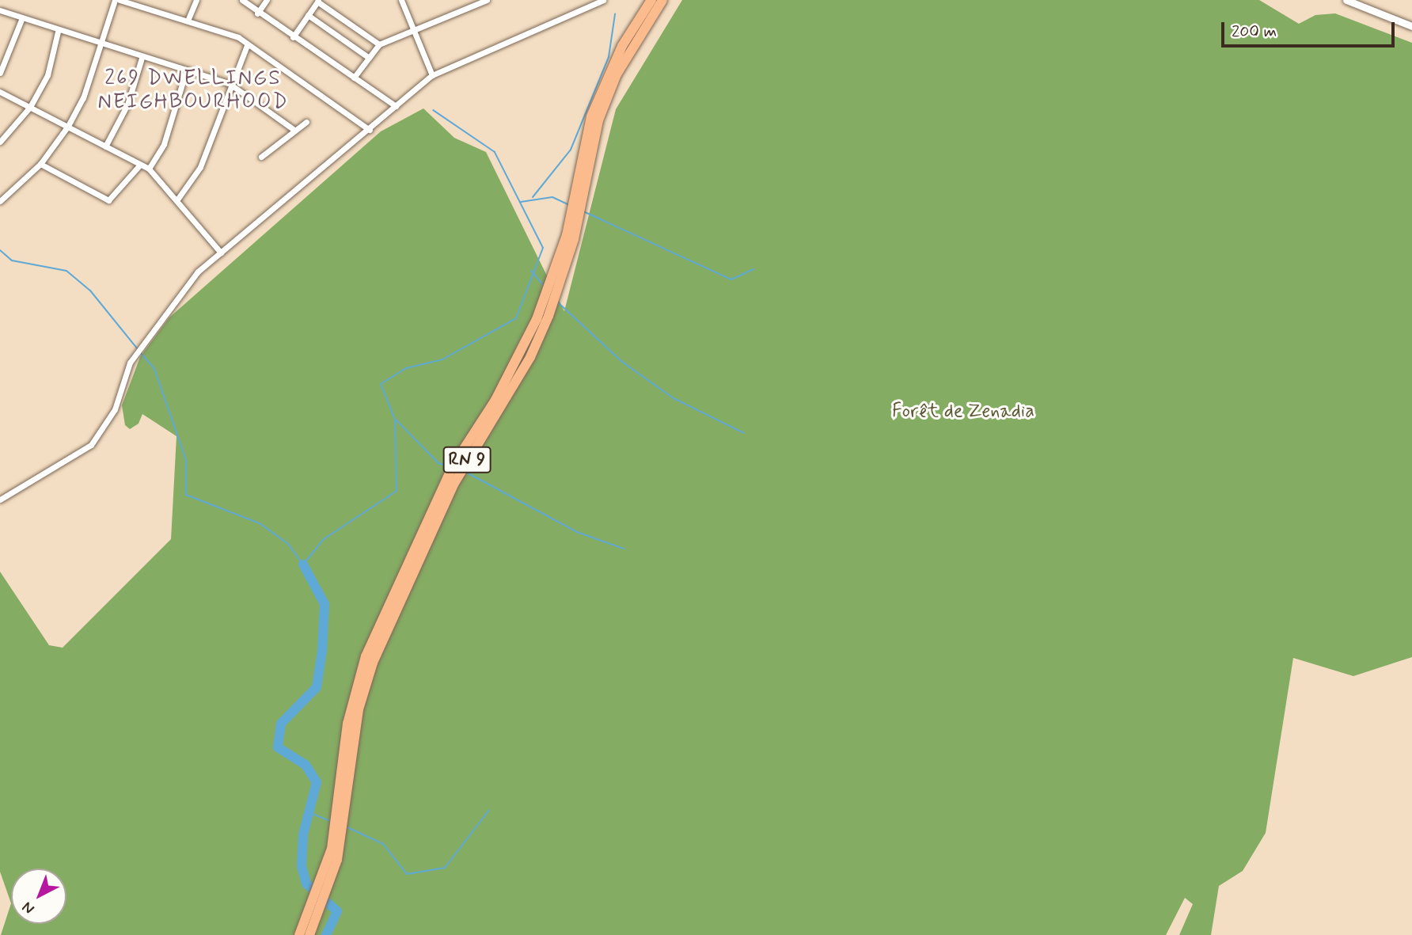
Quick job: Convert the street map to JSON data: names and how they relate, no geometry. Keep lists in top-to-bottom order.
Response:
{
  "streets": {
    "highway": ["RN 9"]
  },
  "districts": ["269 DWELLINGS NEIGHBOURHOOD"],
  "parks": ["Forêt de Zenadia"],
  "scale_bar": "200 m",
  "north": "bottom left"
}
